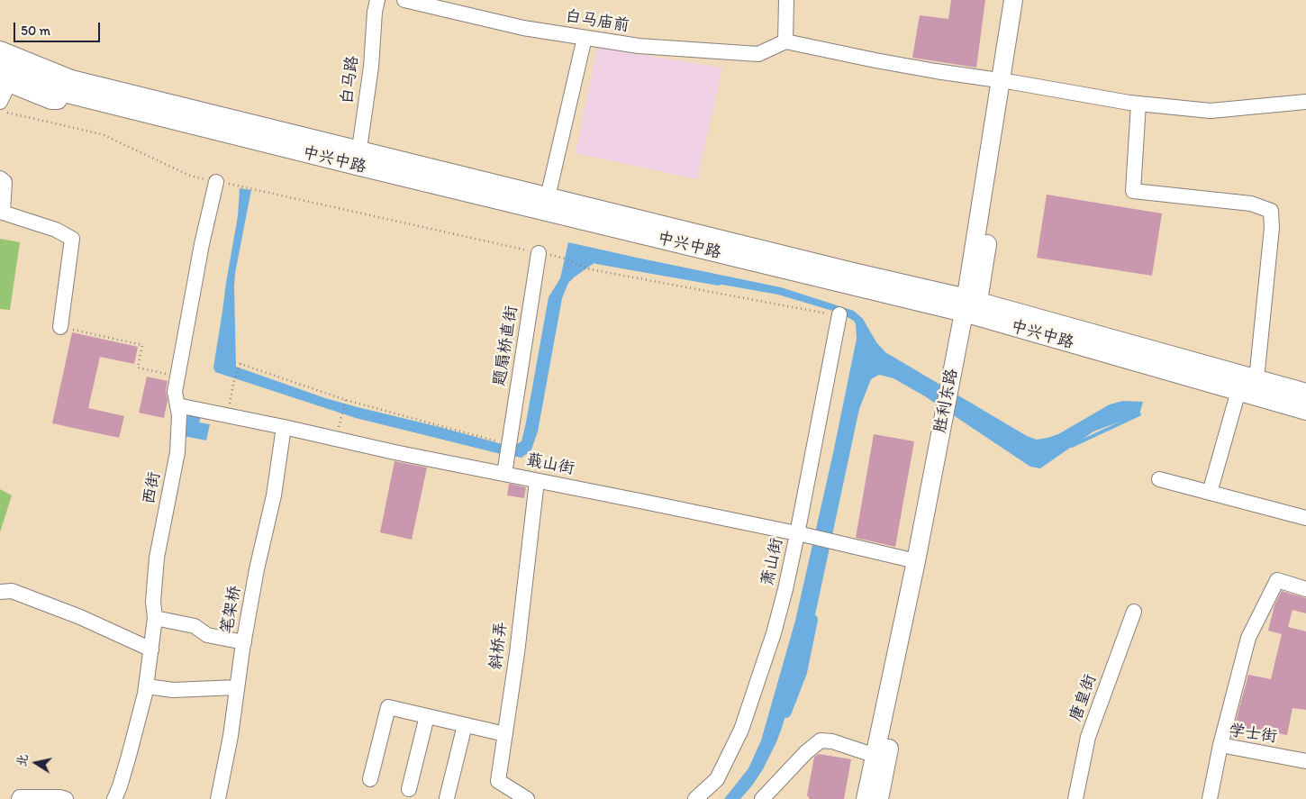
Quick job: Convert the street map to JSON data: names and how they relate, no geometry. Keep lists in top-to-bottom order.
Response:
{
  "streets": {
    "main road": ["中兴中路", "胜利东路"],
    "street": [
      "白马庙前",
      "白马路",
      "题扇桥直街",
      "蕺山街",
      "西街",
      "萧山街",
      "笔架桥",
      "斜桥弄",
      "唐皇街",
      "学士街"
    ]
  },
  "crossings": [
    ["白马路", "中兴中路"],
    ["中兴中路", "胜利东路"],
    ["题扇桥直街", "蕺山街"],
    ["胜利东路", "蕺山街"],
    ["蕺山街", "西街"],
    ["蕺山街", "萧山街"],
    ["蕺山街", "笔架桥"],
    ["蕺山街", "斜桥弄"]
  ],
  "scale_bar": "50 m",
  "north": "left"
}
